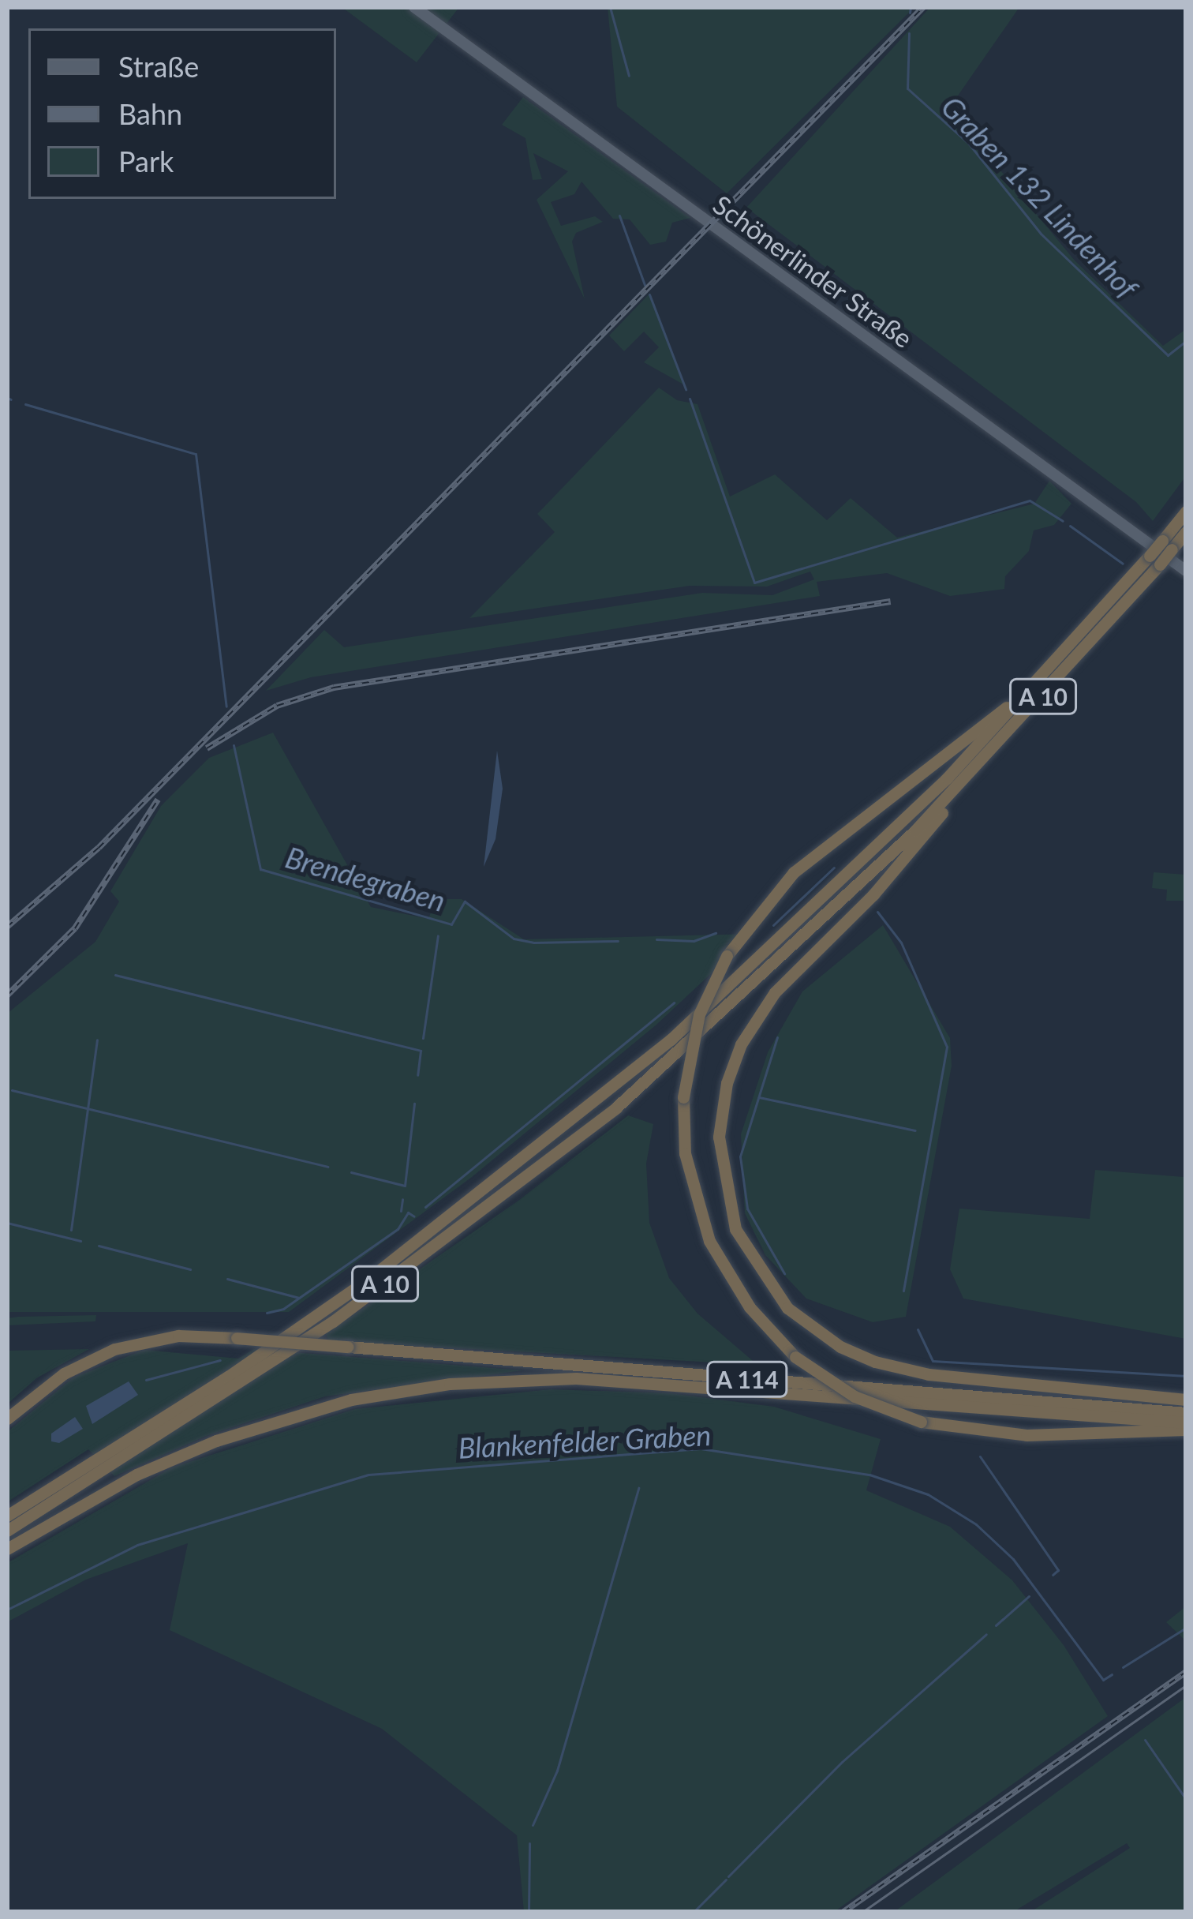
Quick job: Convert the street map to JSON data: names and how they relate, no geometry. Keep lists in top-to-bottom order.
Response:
{
  "streets": {
    "highway": ["A 10", "A 114"],
    "main road": ["Schönerlinder Straße"]
  },
  "water": ["Graben 132 Lindenhof", "Brendegraben", "Blankenfelder Graben"],
  "legend": ["Straße", "Bahn", "Park"]
}
